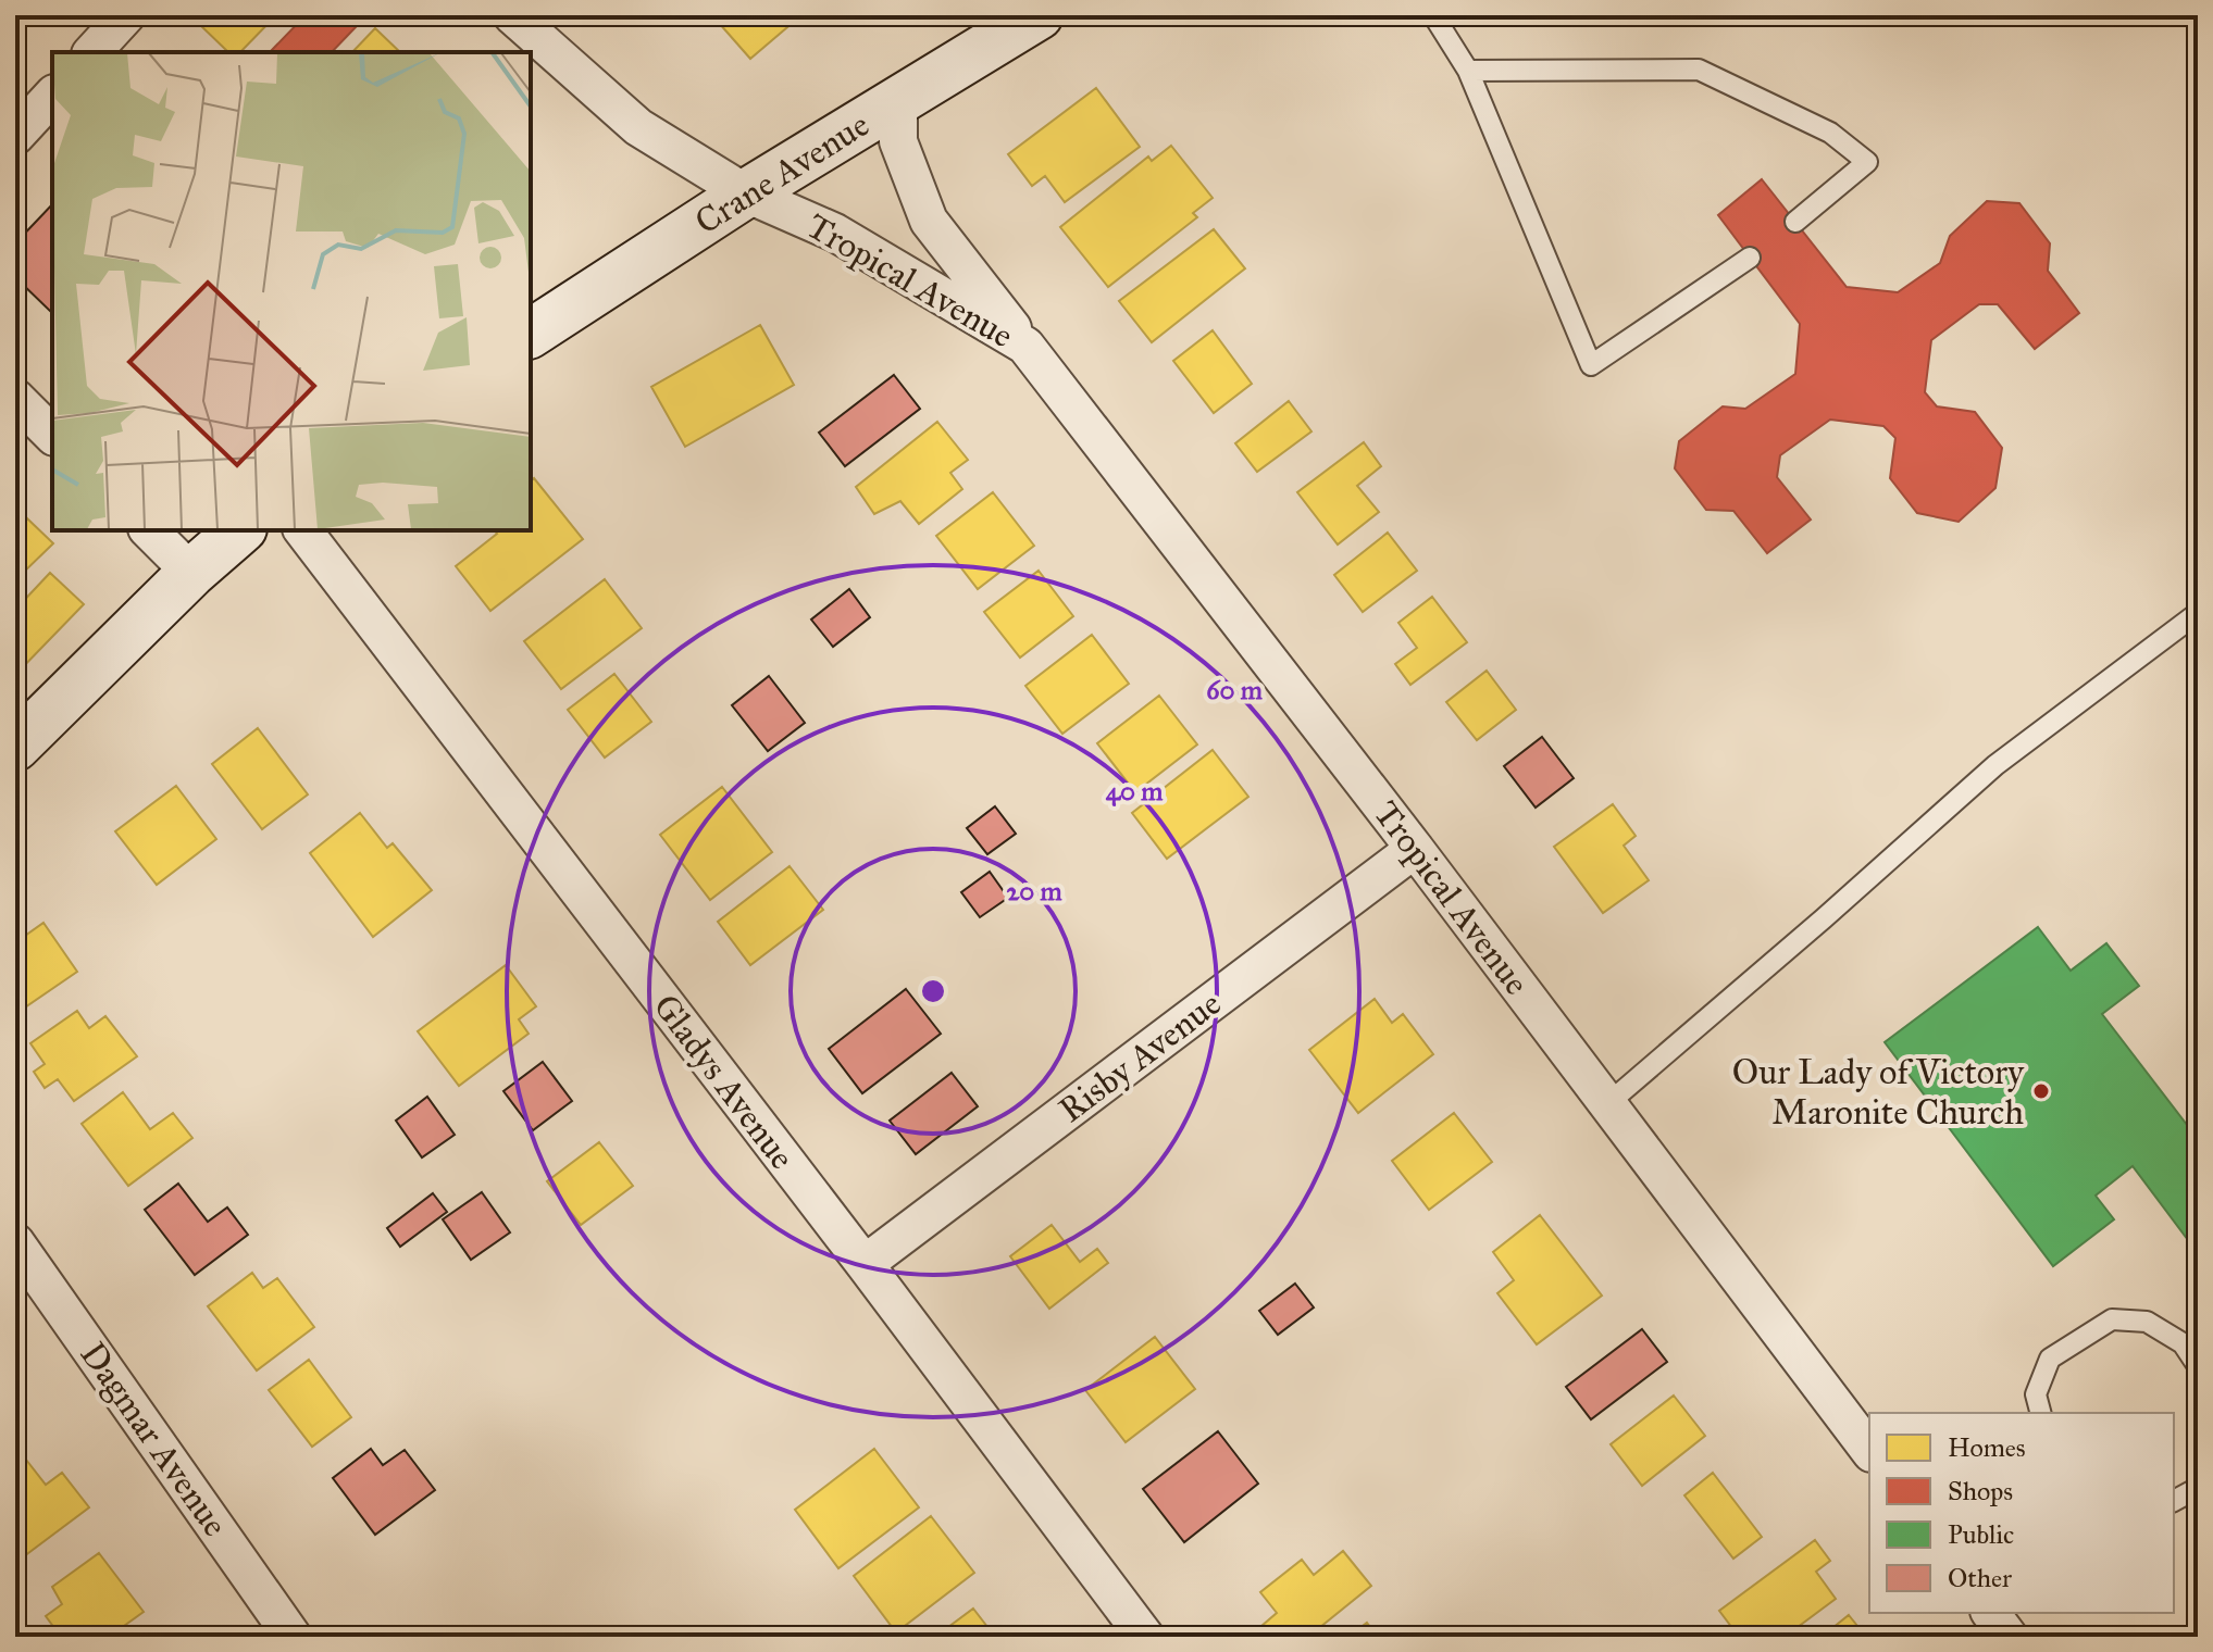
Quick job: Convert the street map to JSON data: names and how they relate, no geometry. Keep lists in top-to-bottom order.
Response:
{
  "streets": {
    "street": [
      "Crane Avenue",
      "Tropical Avenue",
      "Risby Avenue",
      "Gladys Avenue",
      "Dagmar Avenue"
    ]
  },
  "crossings": [
    ["Crane Avenue", "Tropical Avenue"],
    ["Tropical Avenue", "Risby Avenue"],
    ["Risby Avenue", "Gladys Avenue"]
  ],
  "places": ["Our Lady of Victory Maronite Church"],
  "legend": [
    "Homes",
    "Shops",
    "Public",
    "Other"
  ],
  "rings": ["60 m", "40 m", "20 m"]
}
